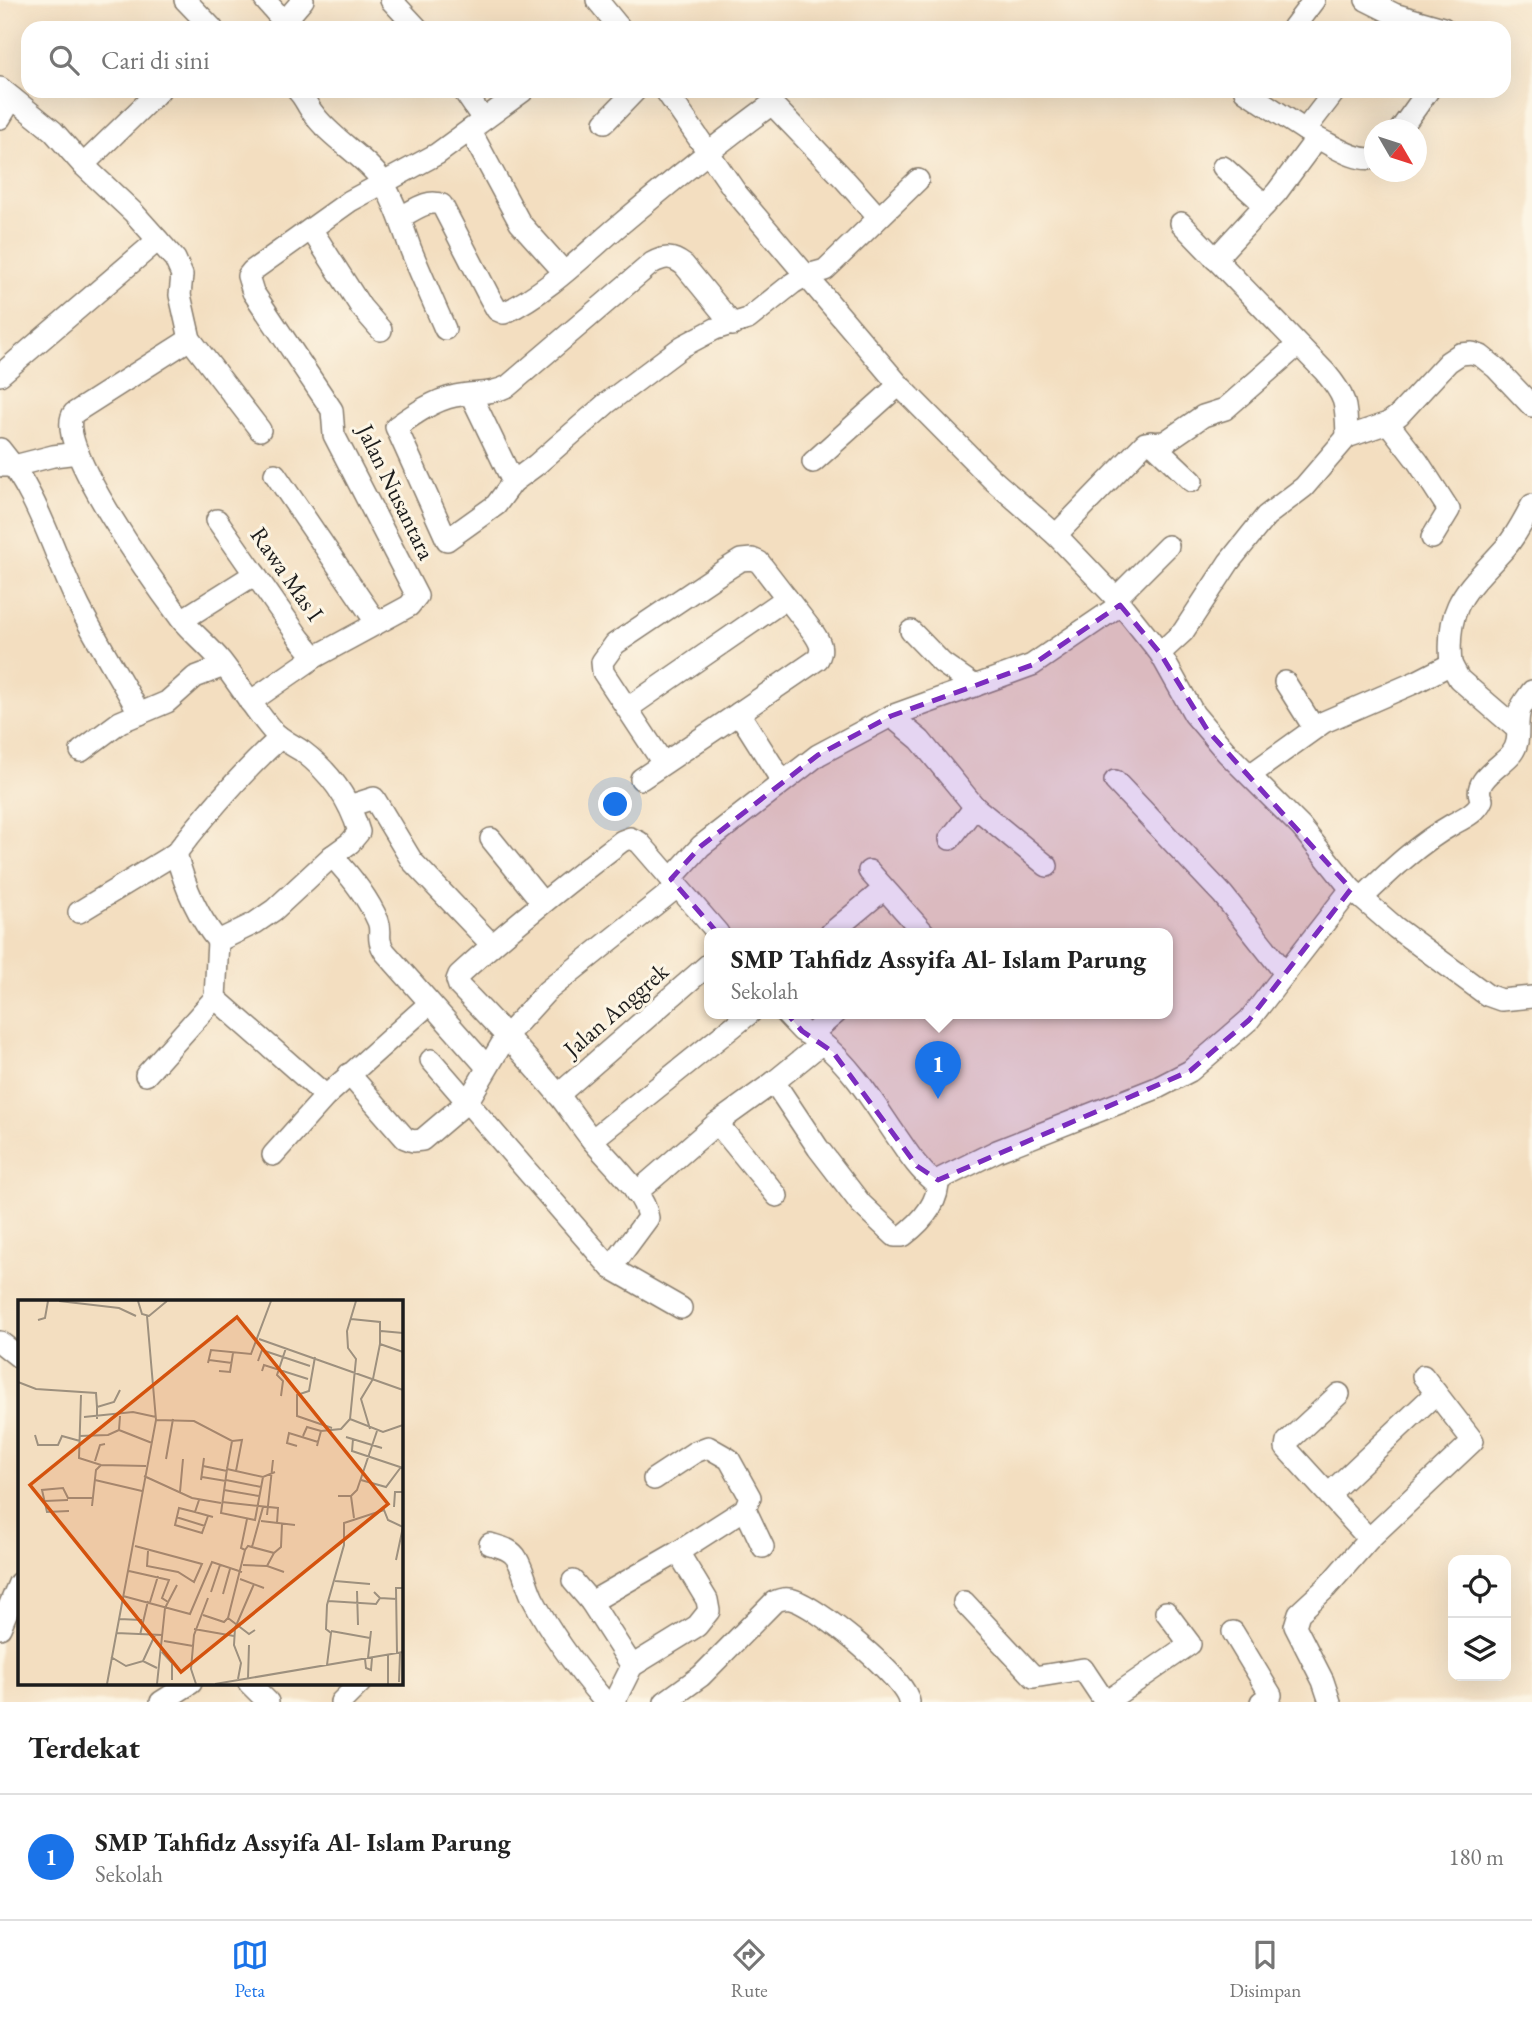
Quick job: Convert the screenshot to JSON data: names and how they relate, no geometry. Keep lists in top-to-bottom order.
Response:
{
  "streets": {
    "street": ["Jalan Nusantara", "Rawa Mas I", "Jalan Anggrek"]
  },
  "crossings": [
    ["Jalan Nusantara", "Rawa Mas I"]
  ],
  "north": "bottom right",
  "page": {
    "search": "Cari di sini",
    "popup": ["SMP Tahfidz Assyifa Al- Islam Parung", "Sekolah"],
    "pins": "1",
    "heading": "Terdekat",
    "list": [
      {
        "mark": "1",
        "name": "SMP Tahfidz Assyifa Al- Islam Parung",
        "note": "Sekolah",
        "value": "180 m"
      }
    ],
    "nav": ["Peta", "Rute", "Disimpan"]
  }
}
